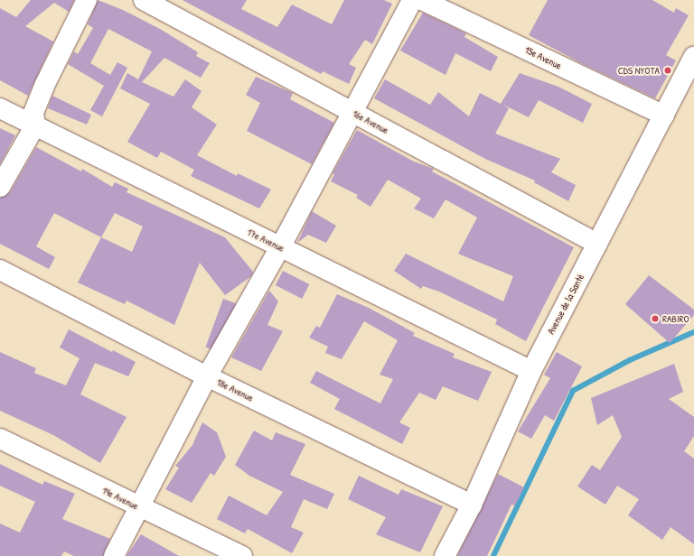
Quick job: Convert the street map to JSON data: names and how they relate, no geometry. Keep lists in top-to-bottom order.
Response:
{
  "streets": {
    "street": [
      "15e Avenue",
      "16e Avenue",
      "17e Avenue",
      "Avenue de la Santé",
      "18e Avenue",
      "19e Avenue"
    ]
  },
  "crossings": [
    ["15e Avenue", "Avenue de la Santé"],
    ["16e Avenue", "Avenue de la Santé"],
    ["17e Avenue", "Avenue de la Santé"],
    ["Avenue de la Santé", "18e Avenue"]
  ],
  "places": ["CDS NYOTA", "RABIRO"]
}
